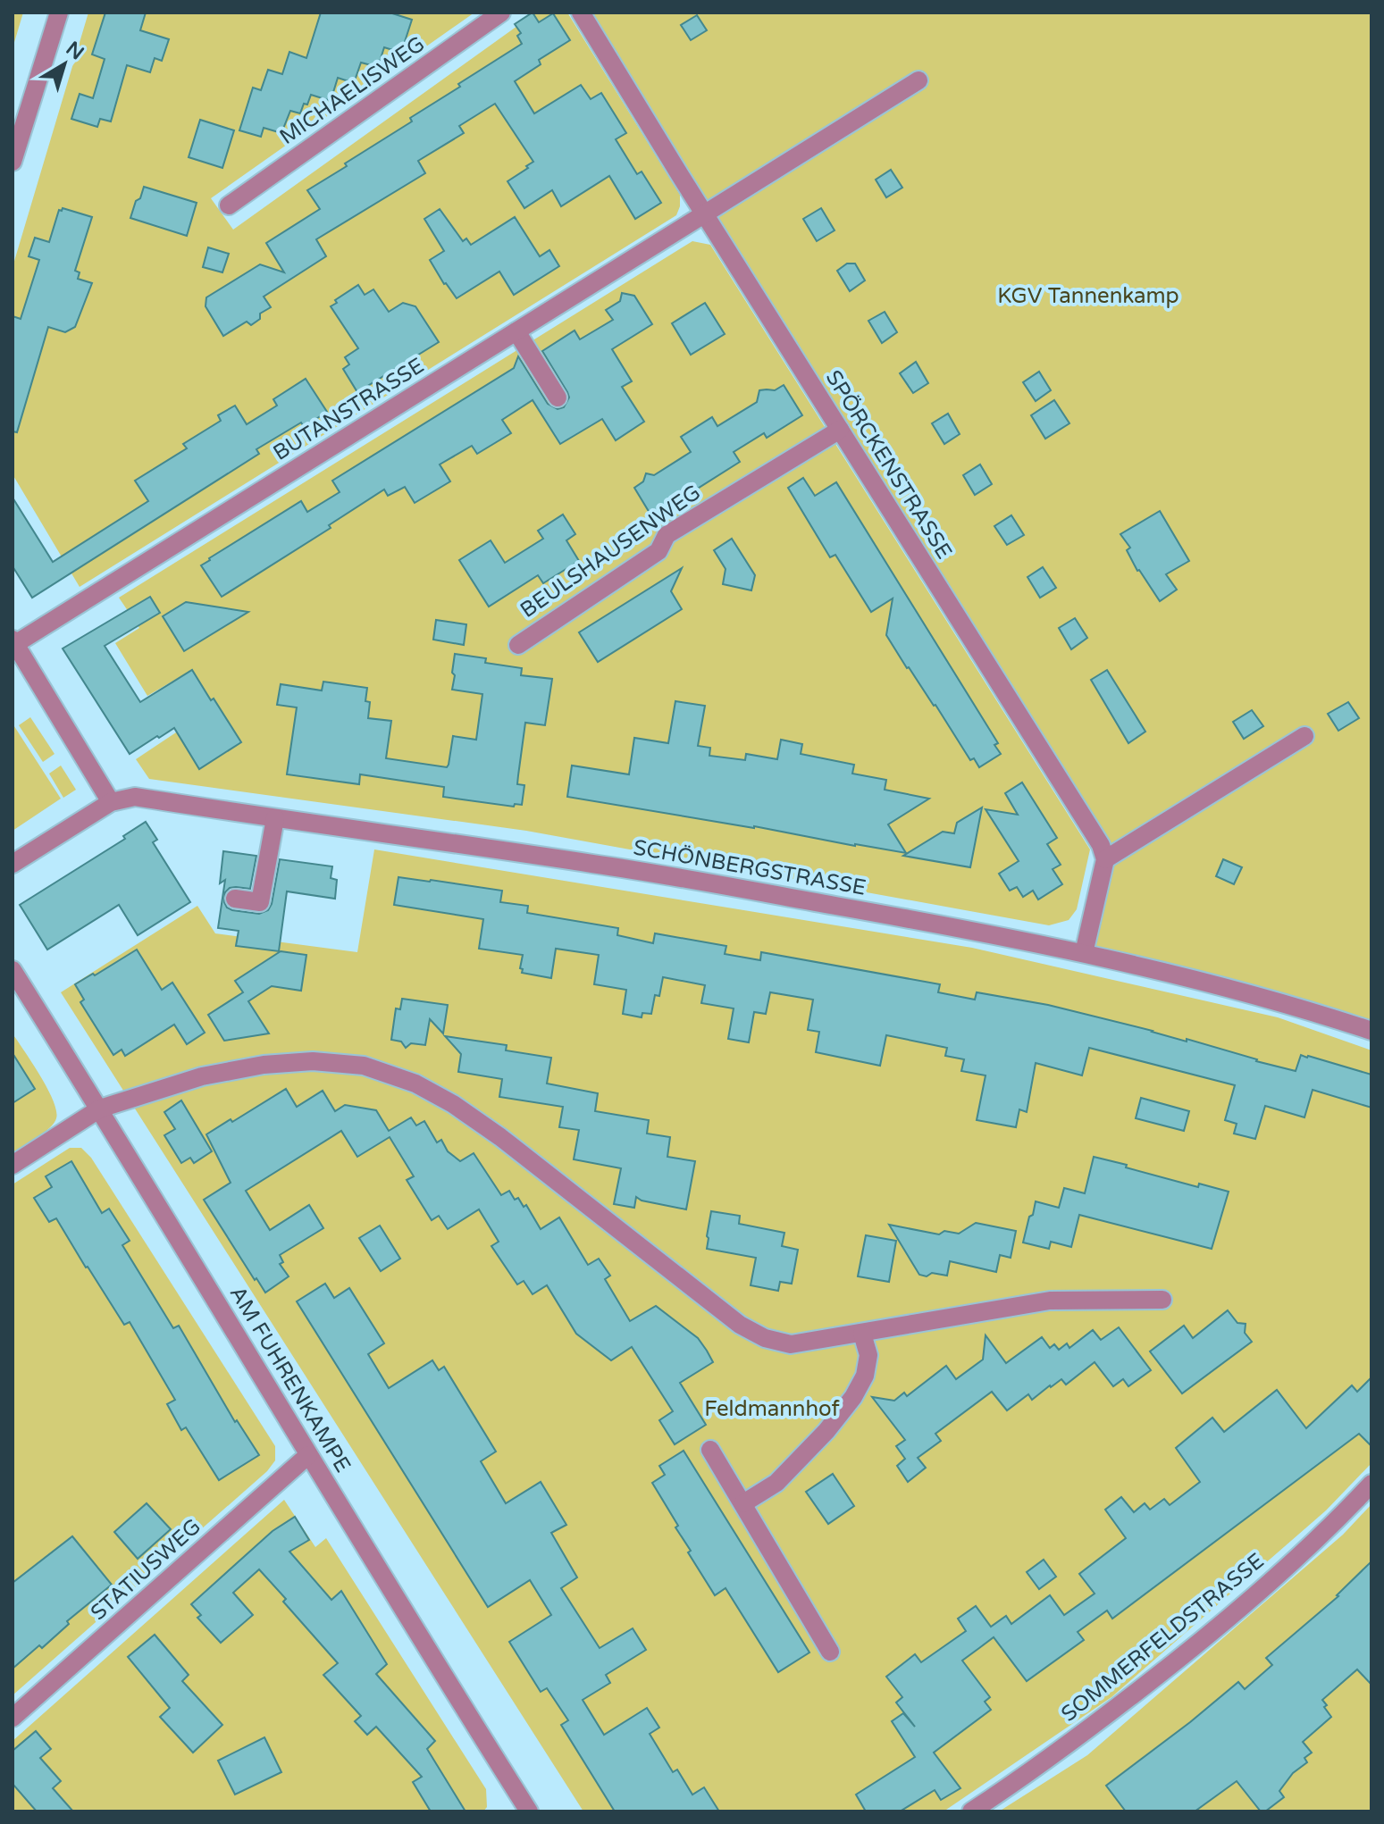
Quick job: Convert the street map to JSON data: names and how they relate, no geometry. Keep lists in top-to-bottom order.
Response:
{
  "streets": {
    "street": [
      "MICHAELISWEG",
      "BUTANSTRASSE",
      "SPÖRCKENSTRASSE",
      "BEULSHAUSENWEG",
      "SCHÖNBERGSTRASSE",
      "AM FUHRENKAMPE",
      "STATIUSWEG",
      "SOMMERFELDSTRASSE"
    ]
  },
  "crossings": [
    ["BUTANSTRASSE", "SPÖRCKENSTRASSE"],
    ["SPÖRCKENSTRASSE", "BEULSHAUSENWEG"],
    ["AM FUHRENKAMPE", "STATIUSWEG"]
  ],
  "parks": ["KGV Tannenkamp", "Feldmannhof"],
  "north": "top right"
}
